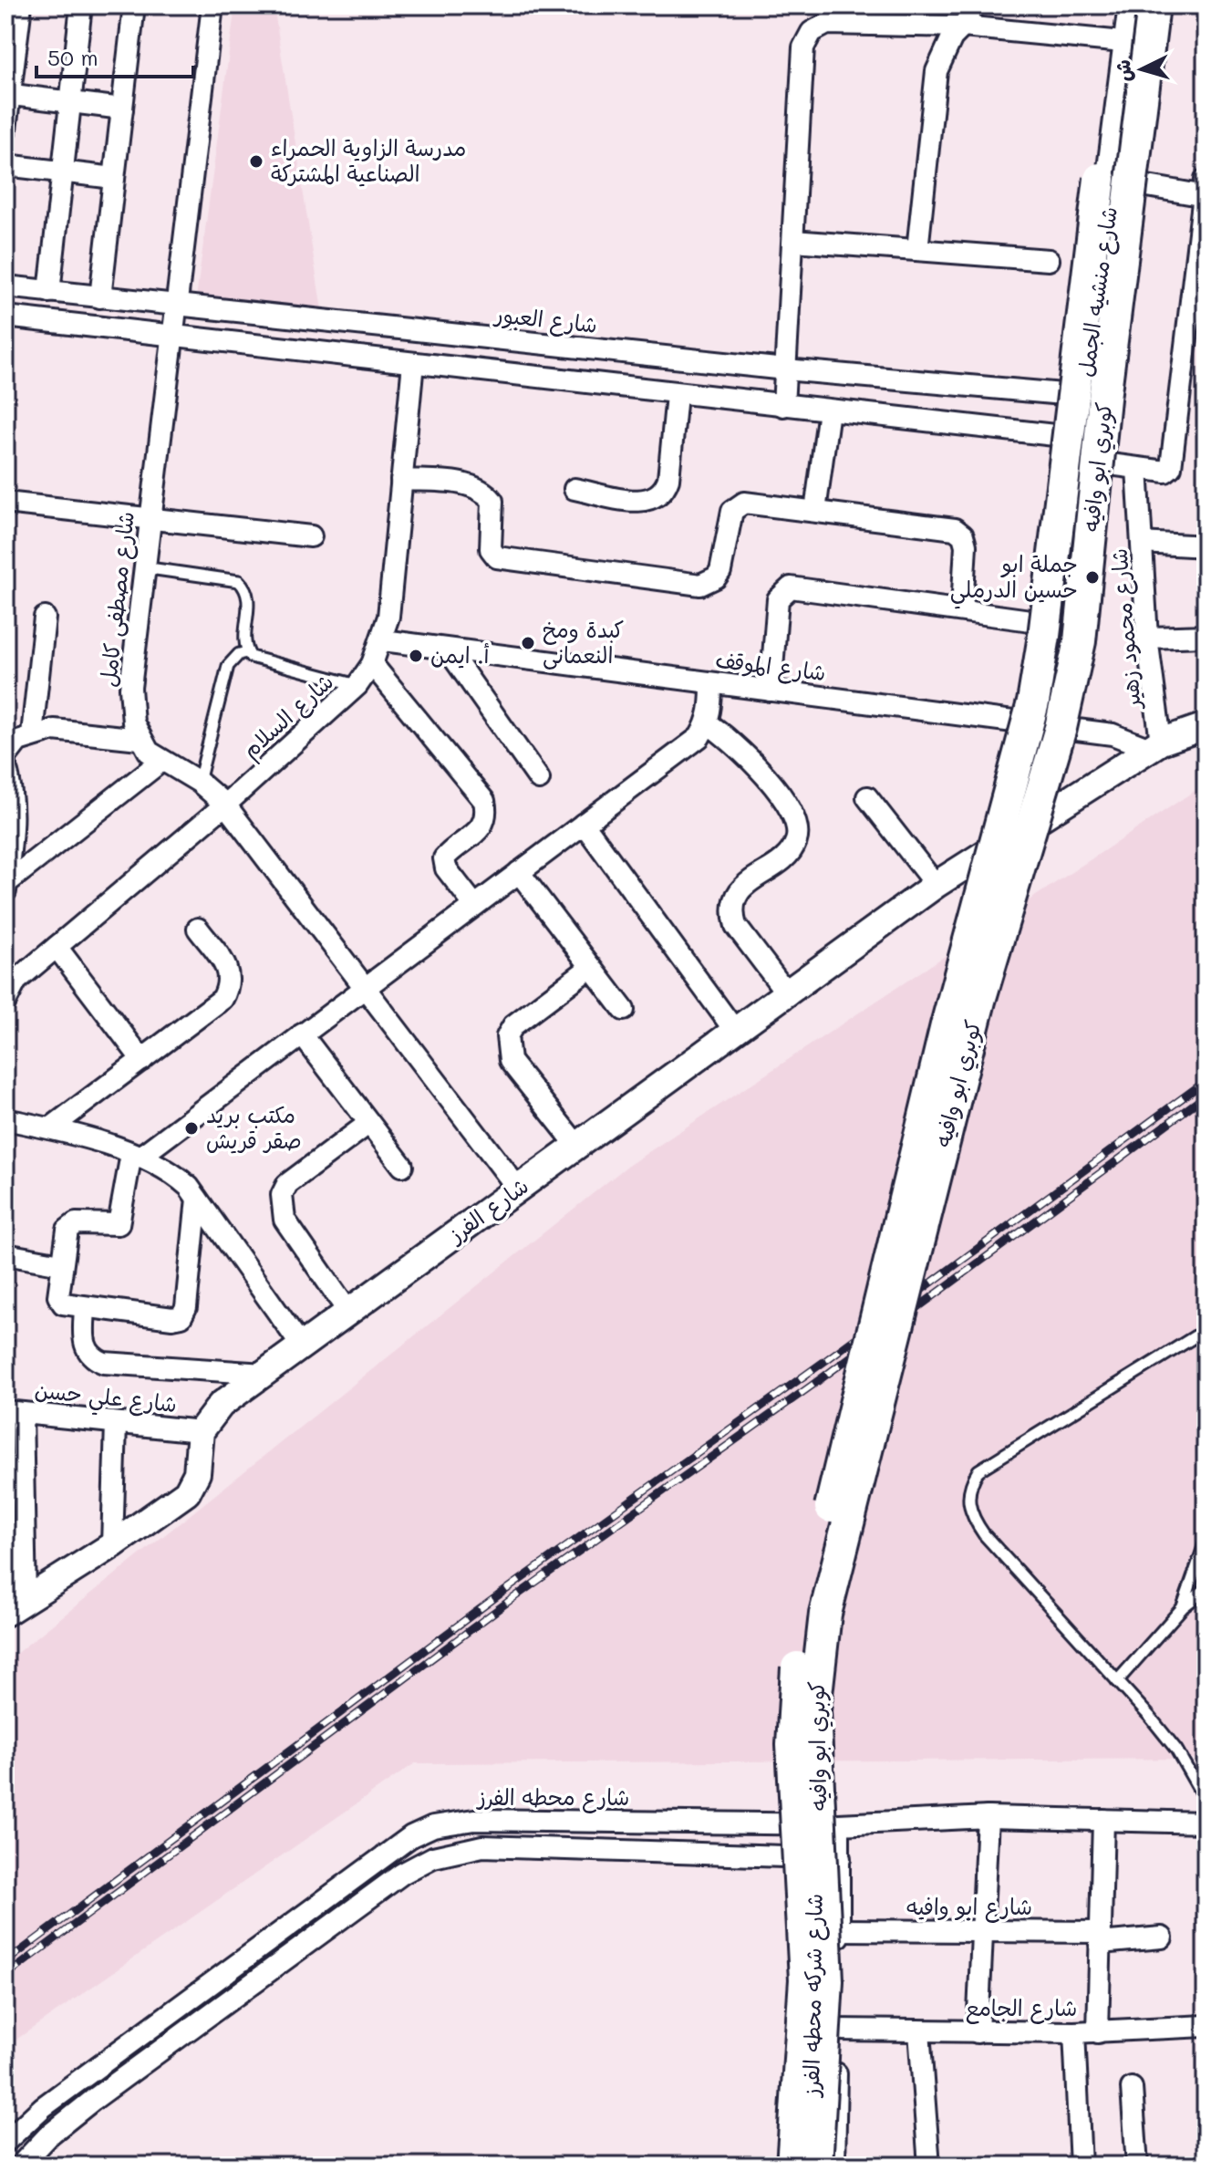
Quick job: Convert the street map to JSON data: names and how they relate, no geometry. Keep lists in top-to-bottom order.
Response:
{
  "streets": {
    "main road": ["شارع منشيه الجمل", "كوبري ابو وافيه"],
    "street": [
      "شارع العبور",
      "شارع مصطفى كامل",
      "شارع محمود زهير",
      "شارع الموقف",
      "شارع السلام",
      "شارع الفرز",
      "شارع علي حسن",
      "شارع محطه الفرز",
      "شارع ابو وافيه",
      "شارع شركه محطه الفرز",
      "شارع الجامع"
    ]
  },
  "crossings": [
    ["شارع منشيه الجمل", "شارع العبور"],
    ["شارع منشيه الجمل", "كوبري ابو وافيه"],
    ["شارع منشيه الجمل", "شارع الموقف"],
    ["شارع منشيه الجمل", "شارع الفرز"],
    ["شارع العبور", "شارع مصطفى كامل"],
    ["شارع محمود زهير", "شارع الموقف"],
    ["شارع محمود زهير", "شارع الفرز"],
    ["شارع الموقف", "شارع السلام"],
    ["شارع الموقف", "شارع الفرز"],
    ["شارع الفرز", "شارع علي حسن"],
    ["شارع محطه الفرز", "شارع شركه محطه الفرز"],
    ["شارع ابو وافيه", "شارع شركه محطه الفرز"],
    ["شارع شركه محطه الفرز", "شارع الجامع"]
  ],
  "places": [
    "مدرسة الزاوية الحمراء الصناعية المشتركة",
    "جملة ابو حسين الدرملي",
    "كبدة ومخ النعمانى",
    "أ. ايمن",
    "مكتب بريد صقر قريش"
  ],
  "scale_bar": "50 m",
  "north": "left"
}
